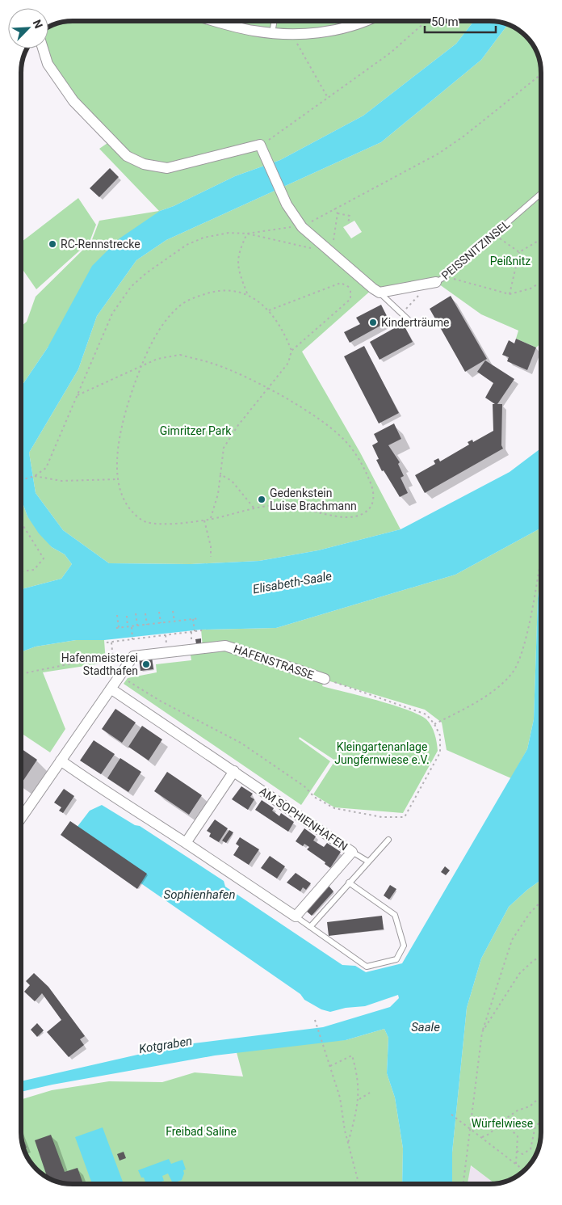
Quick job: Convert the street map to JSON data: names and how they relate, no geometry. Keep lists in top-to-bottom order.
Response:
{
  "streets": {
    "street": ["PEISSNITZINSEL", "HAFENSTRASSE", "AM SOPHIENHAFEN"]
  },
  "water": [
    "Elisabeth-Saale",
    "Sophienhafen",
    "Saale",
    "Kotgraben"
  ],
  "parks": [
    "Peißnitz",
    "Gimritzer Park",
    "Kleingartenanlage Jungfernwiese e.V.",
    "Würfelwiese",
    "Freibad Saline"
  ],
  "places": [
    "RC-Rennstrecke",
    "Kinderträume",
    "Gedenkstein Luise Brachmann",
    "Hafenmeisterei Stadthafen"
  ],
  "scale_bar": "50 m",
  "north": "top right"
}
